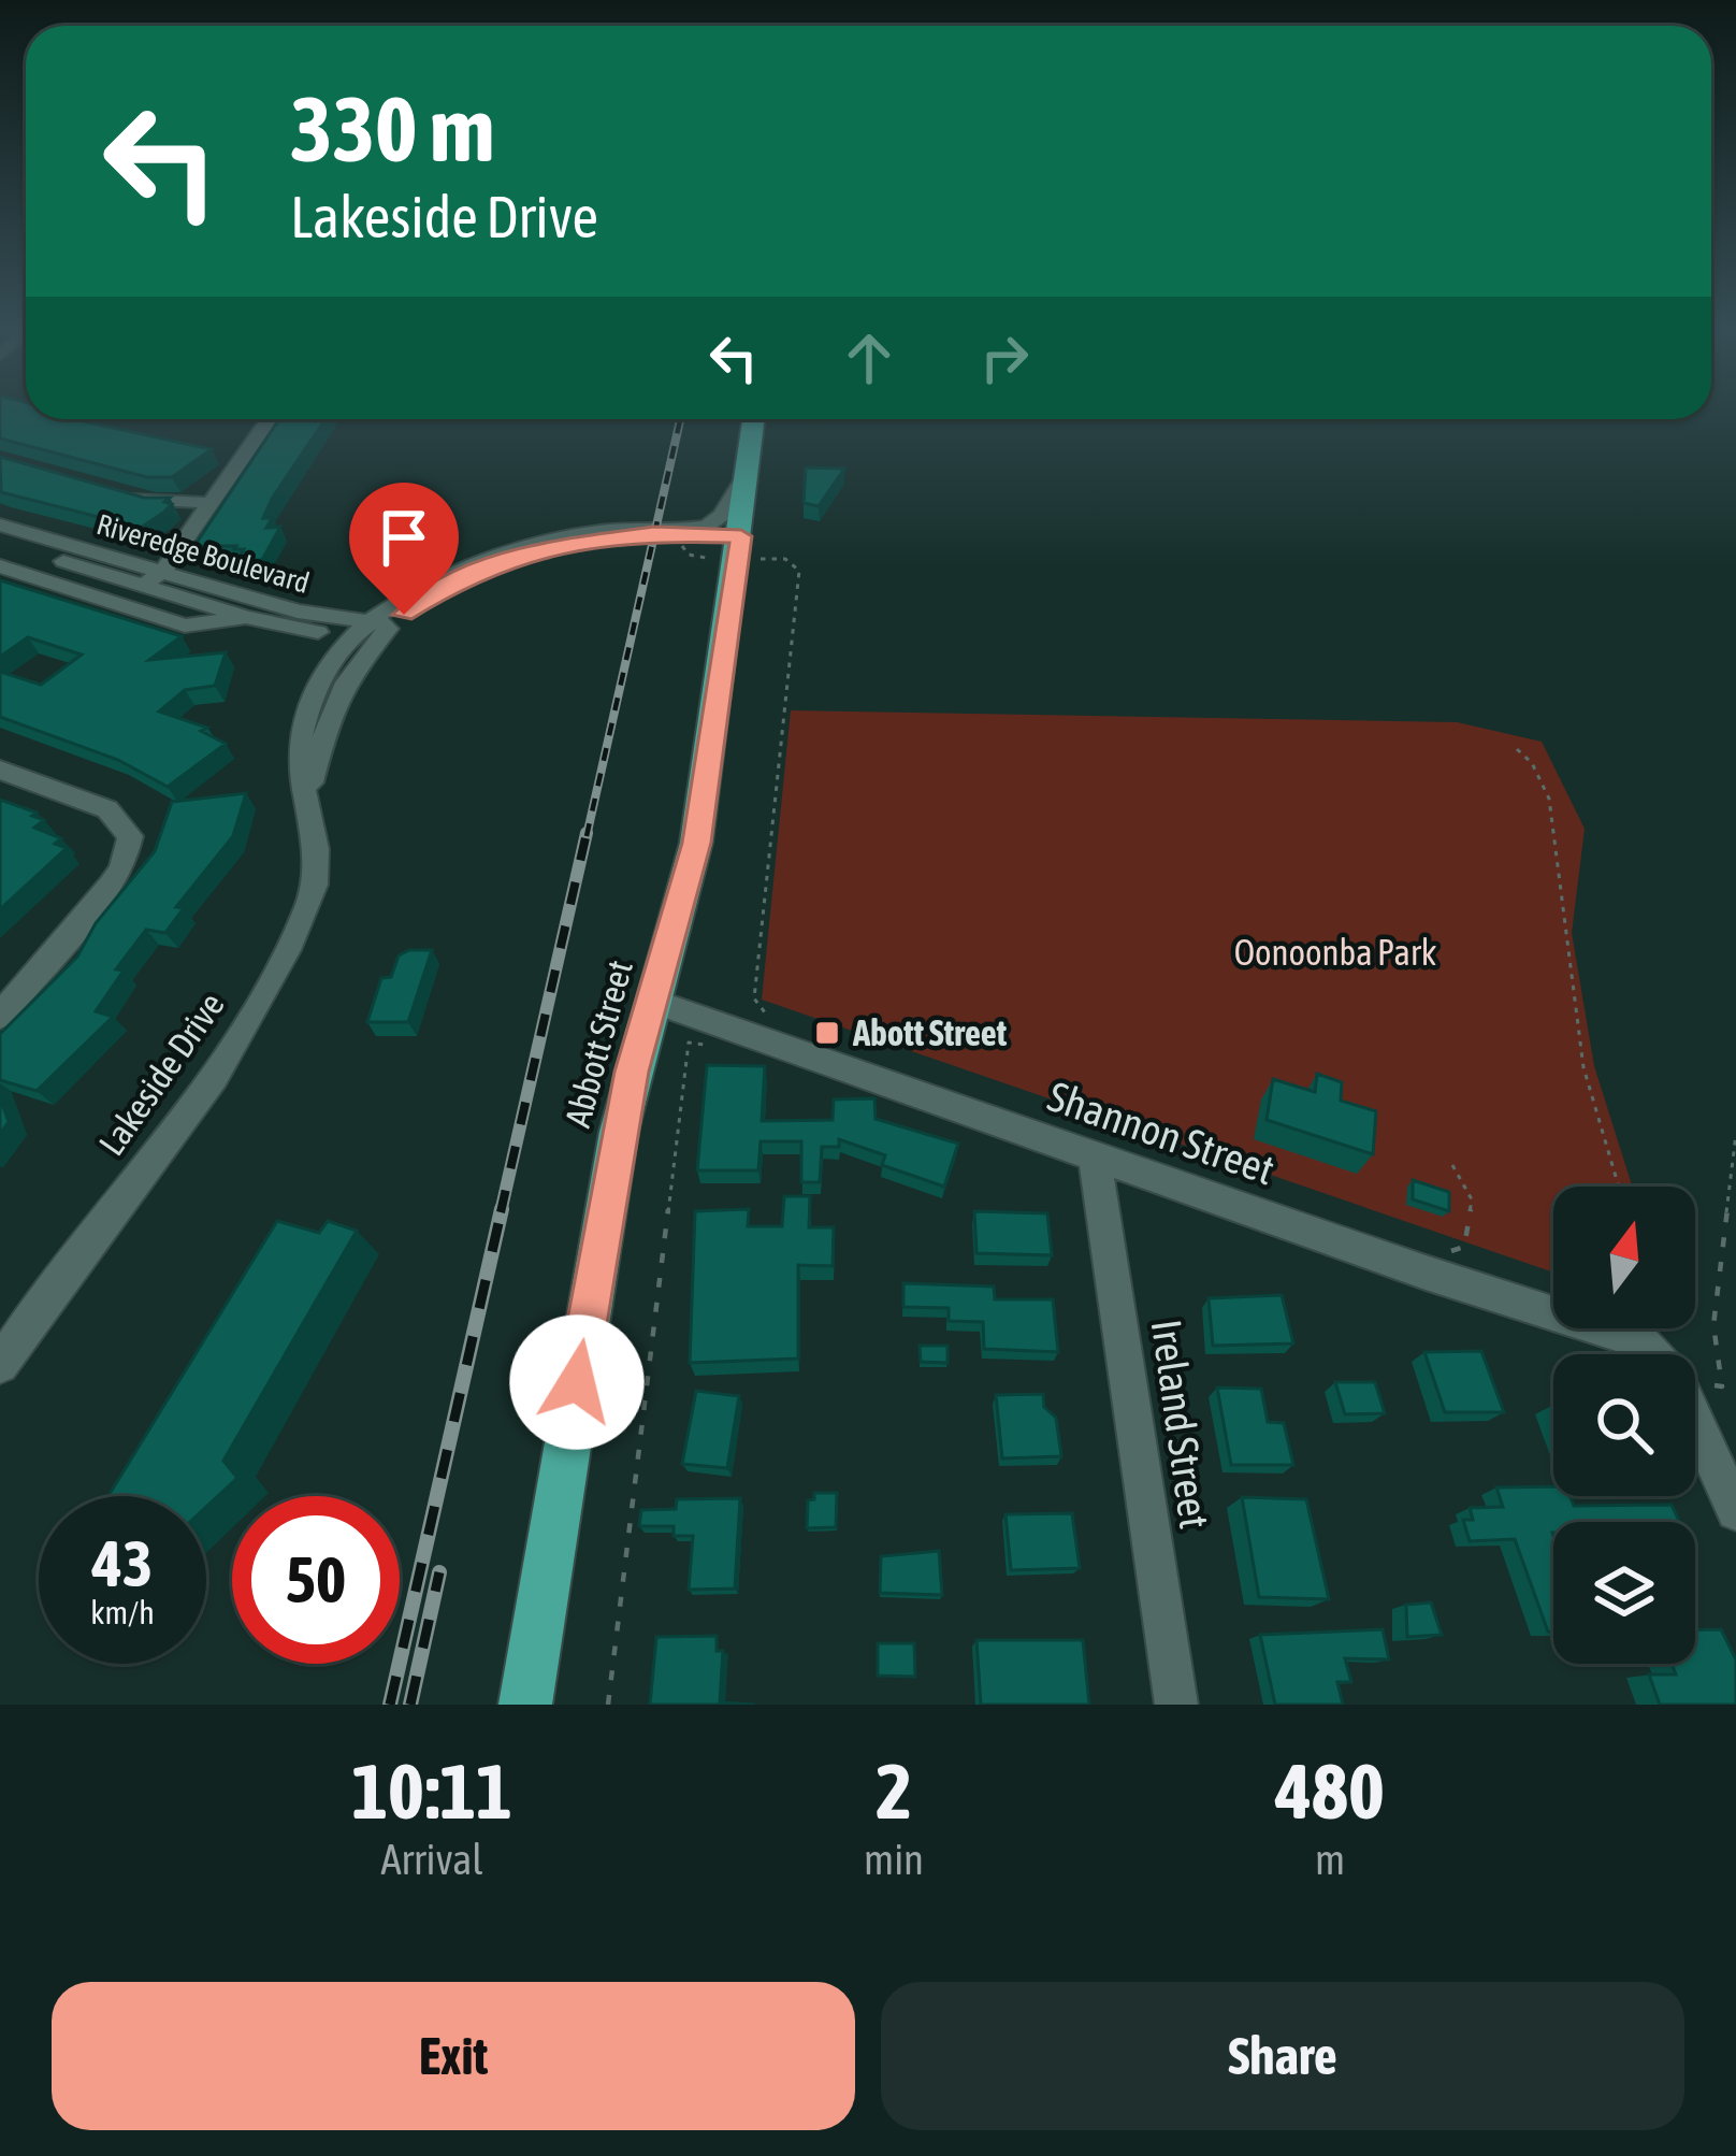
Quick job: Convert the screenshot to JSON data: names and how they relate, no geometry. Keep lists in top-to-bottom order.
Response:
{
  "streets": {
    "main road": ["Abbott Street"],
    "street": [
      "Riveredge Boulevard",
      "Lakeside Drive",
      "Shannon Street",
      "Ireland Street"
    ]
  },
  "crossings": [
    ["Riveredge Boulevard", "Lakeside Drive"],
    ["Abbott Street", "Lakeside Drive"],
    ["Abbott Street", "Shannon Street"],
    ["Shannon Street", "Ireland Street"]
  ],
  "parks": ["Oonoonba Park"],
  "places": {
    "transit": ["Abott Street"]
  },
  "north": "top",
  "page": {
    "turn": ["330 m", "Lakeside Drive"],
    "speed": "43 km/h",
    "limit": "50",
    "eta": [
      "10:11",
      "Arrival",
      "2",
      "min",
      "480",
      "m"
    ],
    "buttons": ["Exit", "Share"]
  }
}
